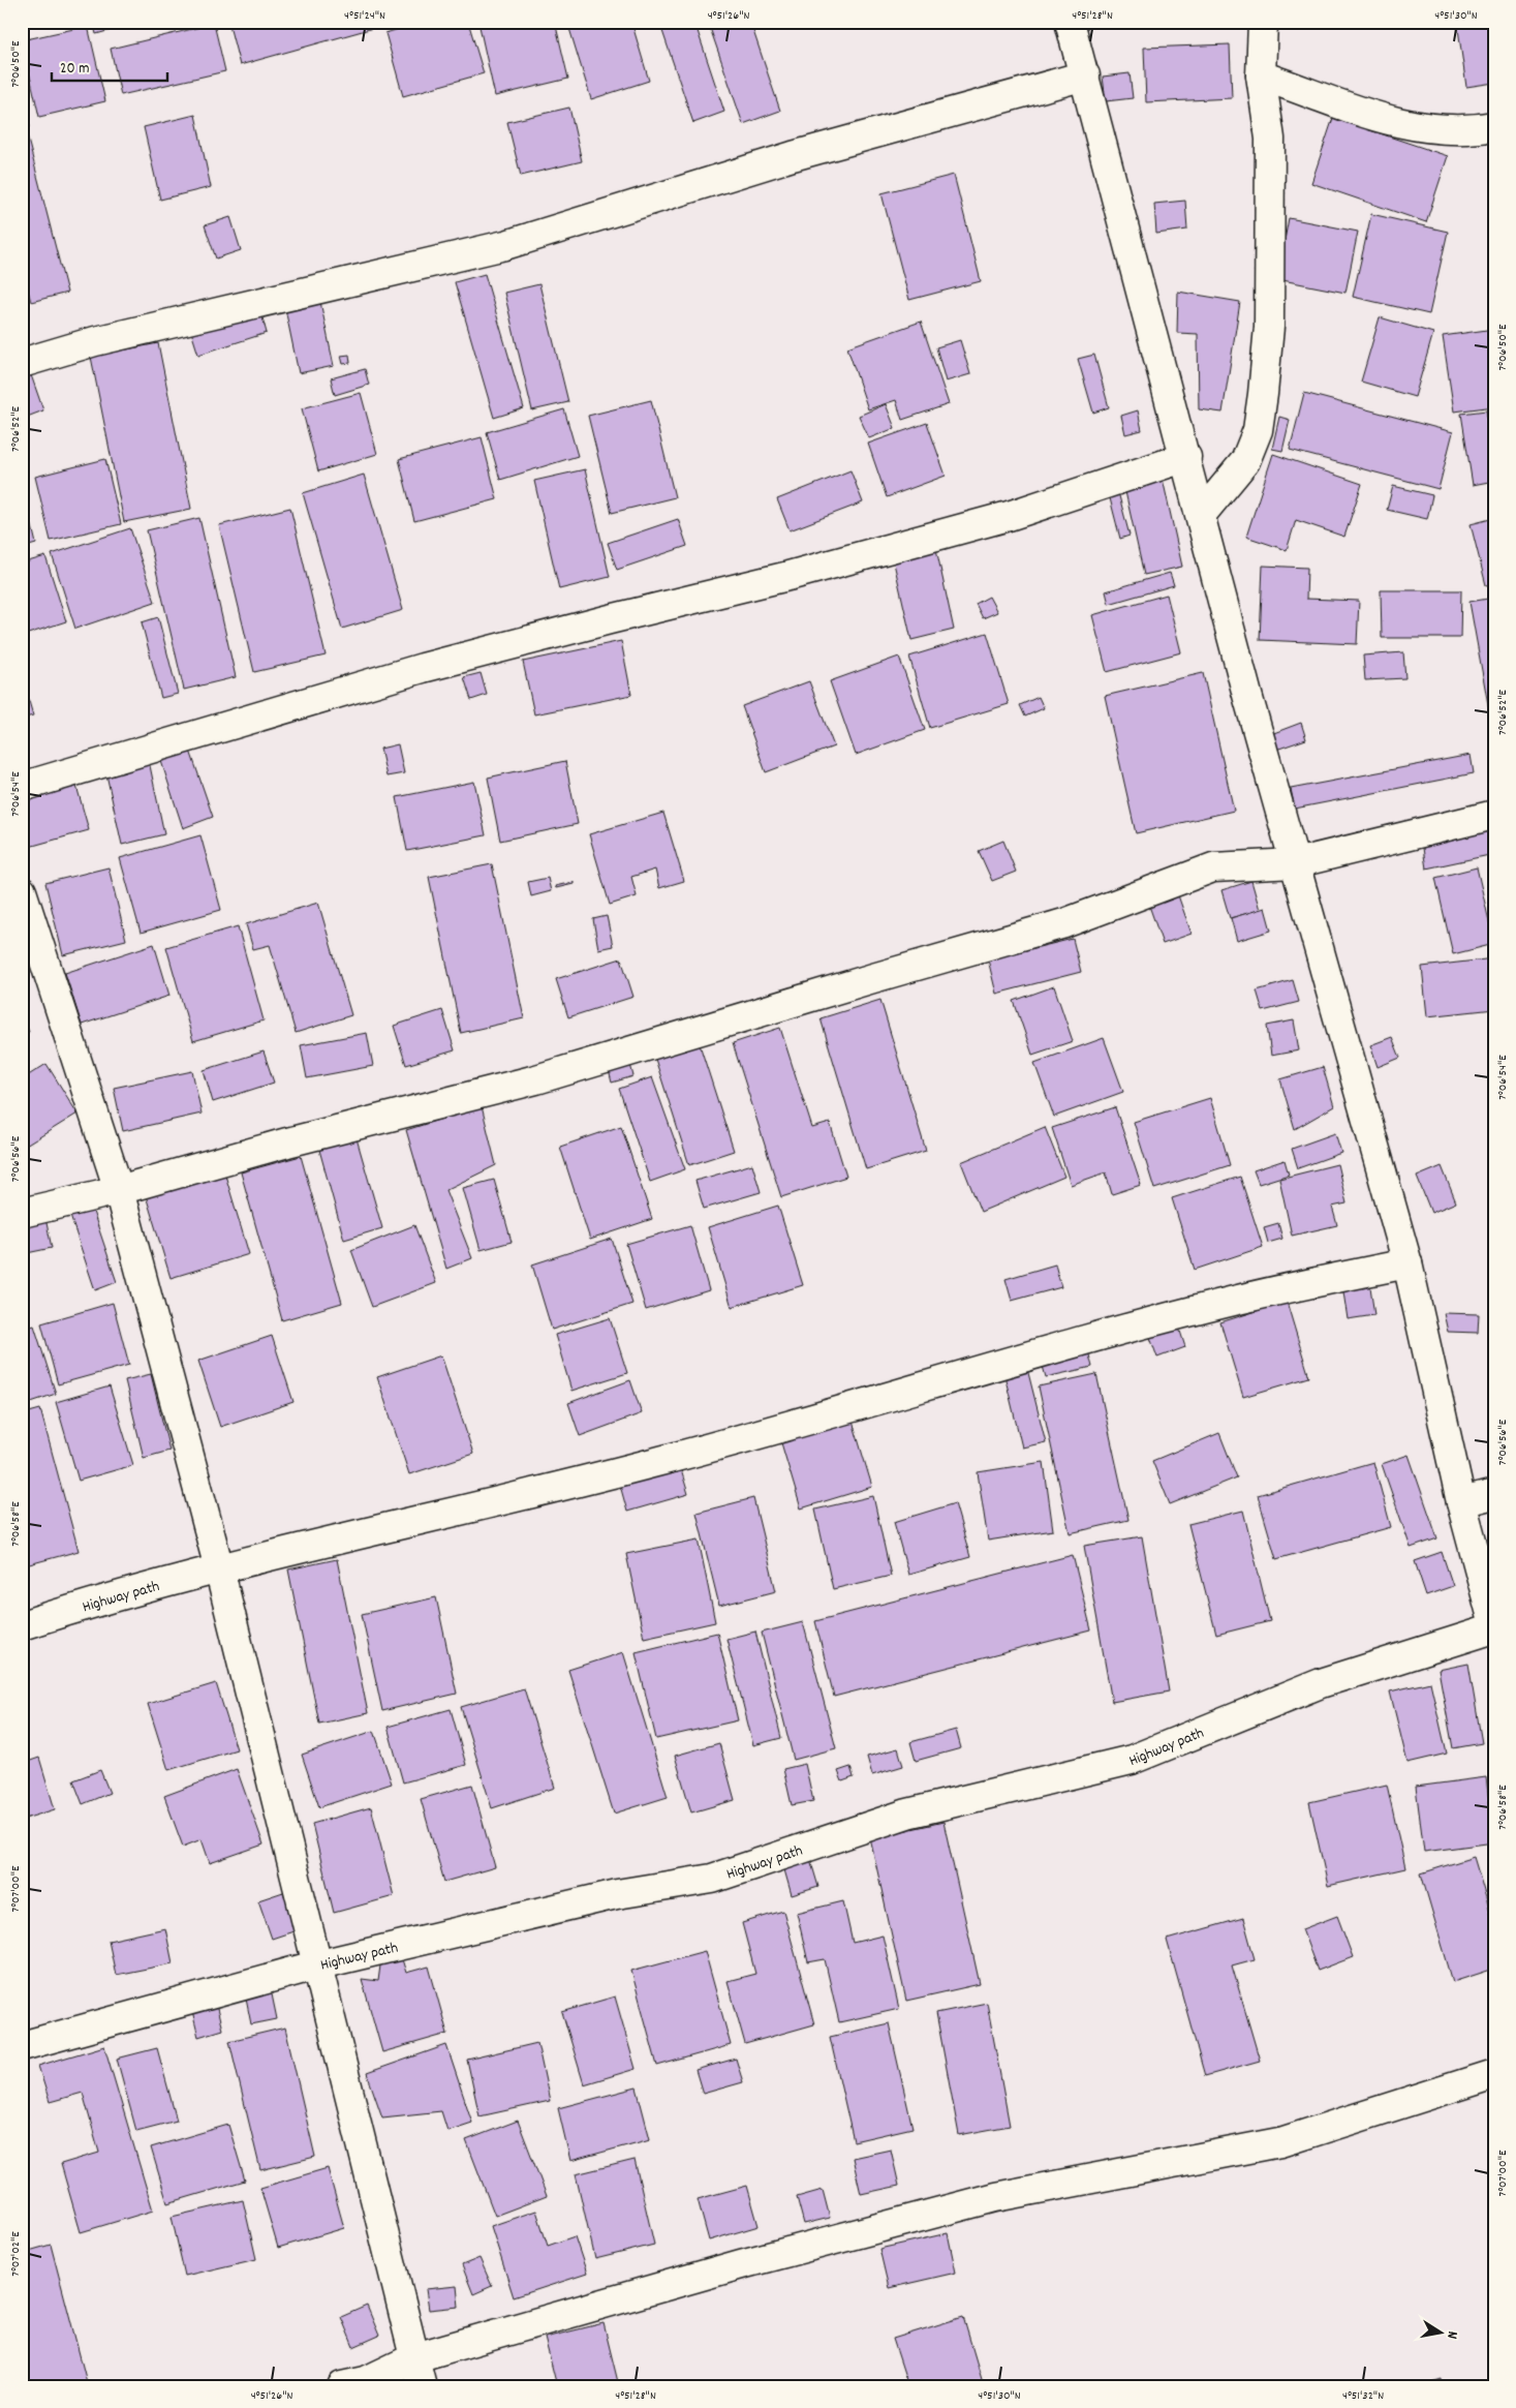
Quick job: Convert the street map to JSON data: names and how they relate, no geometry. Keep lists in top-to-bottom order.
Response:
{
  "streets": {
    "street": ["Highway path"]
  },
  "scale_bar": "20 m",
  "north": "right",
  "coordinates": [
    "4°51'24\"N",
    "4°51'26\"N",
    "4°51'28\"N",
    "4°51'30\"N",
    "7°06'50\"E",
    "7°06'52\"E",
    "7°06'54\"E",
    "7°06'56\"E",
    "7°06'58\"E",
    "7°07'00\"E",
    "7°07'02\"E",
    "4°51'32\"N"
  ]
}
